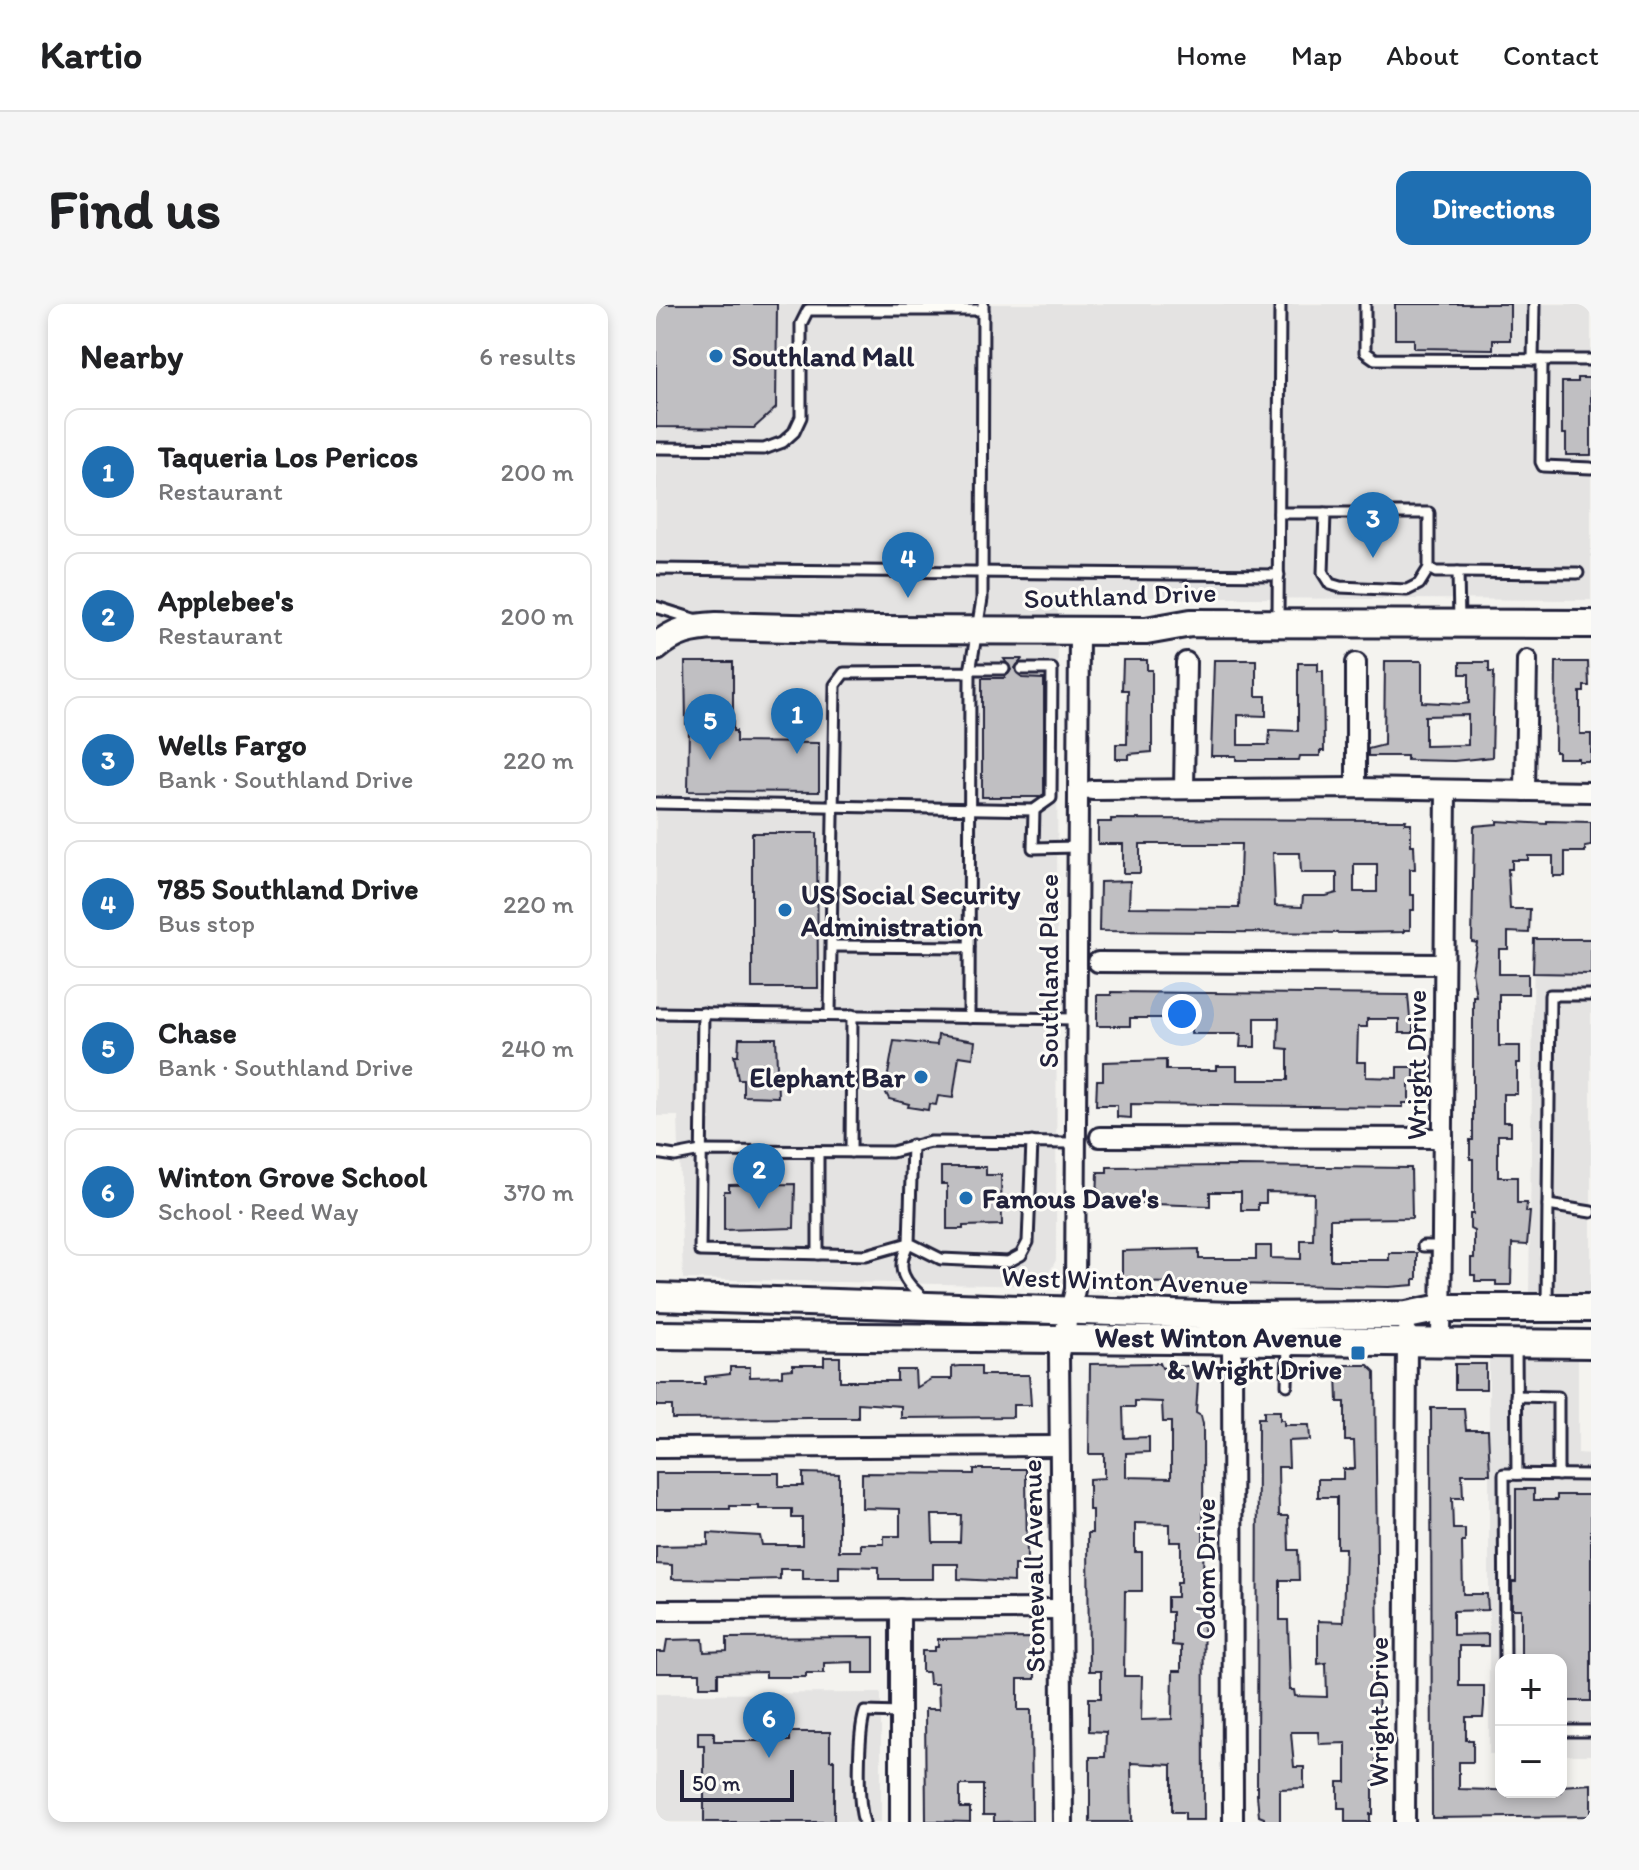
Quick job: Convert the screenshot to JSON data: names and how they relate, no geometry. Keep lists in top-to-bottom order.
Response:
{
  "streets": {
    "main road": ["Southland Drive", "West Winton Avenue"],
    "street": [
      "Southland Place",
      "Wright Drive",
      "Stonewall Avenue",
      "Odom Drive"
    ]
  },
  "crossings": [
    ["Southland Drive", "Southland Place"],
    ["Southland Place", "West Winton Avenue"],
    ["Southland Place", "Stonewall Avenue"],
    ["Wright Drive", "West Winton Avenue"],
    ["West Winton Avenue", "Stonewall Avenue"],
    ["West Winton Avenue", "Odom Drive"]
  ],
  "places": {
    "other": [
      "Southland Mall",
      "US Social Security Administration",
      "Elephant Bar",
      "Famous Dave's"
    ],
    "transit": ["West Winton Avenue & Wright Drive"]
  },
  "scale_bar": "50 m",
  "page": {
    "header": "Kartio",
    "nav": [
      "Home",
      "Map",
      "About",
      "Contact"
    ],
    "buttons": "Directions",
    "title": "Find us",
    "heading": ["Nearby", "6 results"],
    "list": [
      {
        "mark": "1",
        "name": "Taqueria Los Pericos",
        "note": "Restaurant",
        "value": "200 m"
      },
      {
        "mark": "2",
        "name": "Applebee's",
        "note": "Restaurant",
        "value": "200 m"
      },
      {
        "mark": "3",
        "name": "Wells Fargo",
        "note": "Bank · Southland Drive",
        "value": "220 m"
      },
      {
        "mark": "4",
        "name": "785 Southland Drive",
        "note": "Bus stop",
        "value": "220 m"
      },
      {
        "mark": "5",
        "name": "Chase",
        "note": "Bank · Southland Drive",
        "value": "240 m"
      },
      {
        "mark": "6",
        "name": "Winton Grove School",
        "note": "School · Reed Way",
        "value": "370 m"
      }
    ],
    "pins": [
      "3",
      "4",
      "1",
      "5",
      "2",
      "6"
    ],
    "map_buttons": ["+", "−"],
    "scale": "50 m"
  }
}
